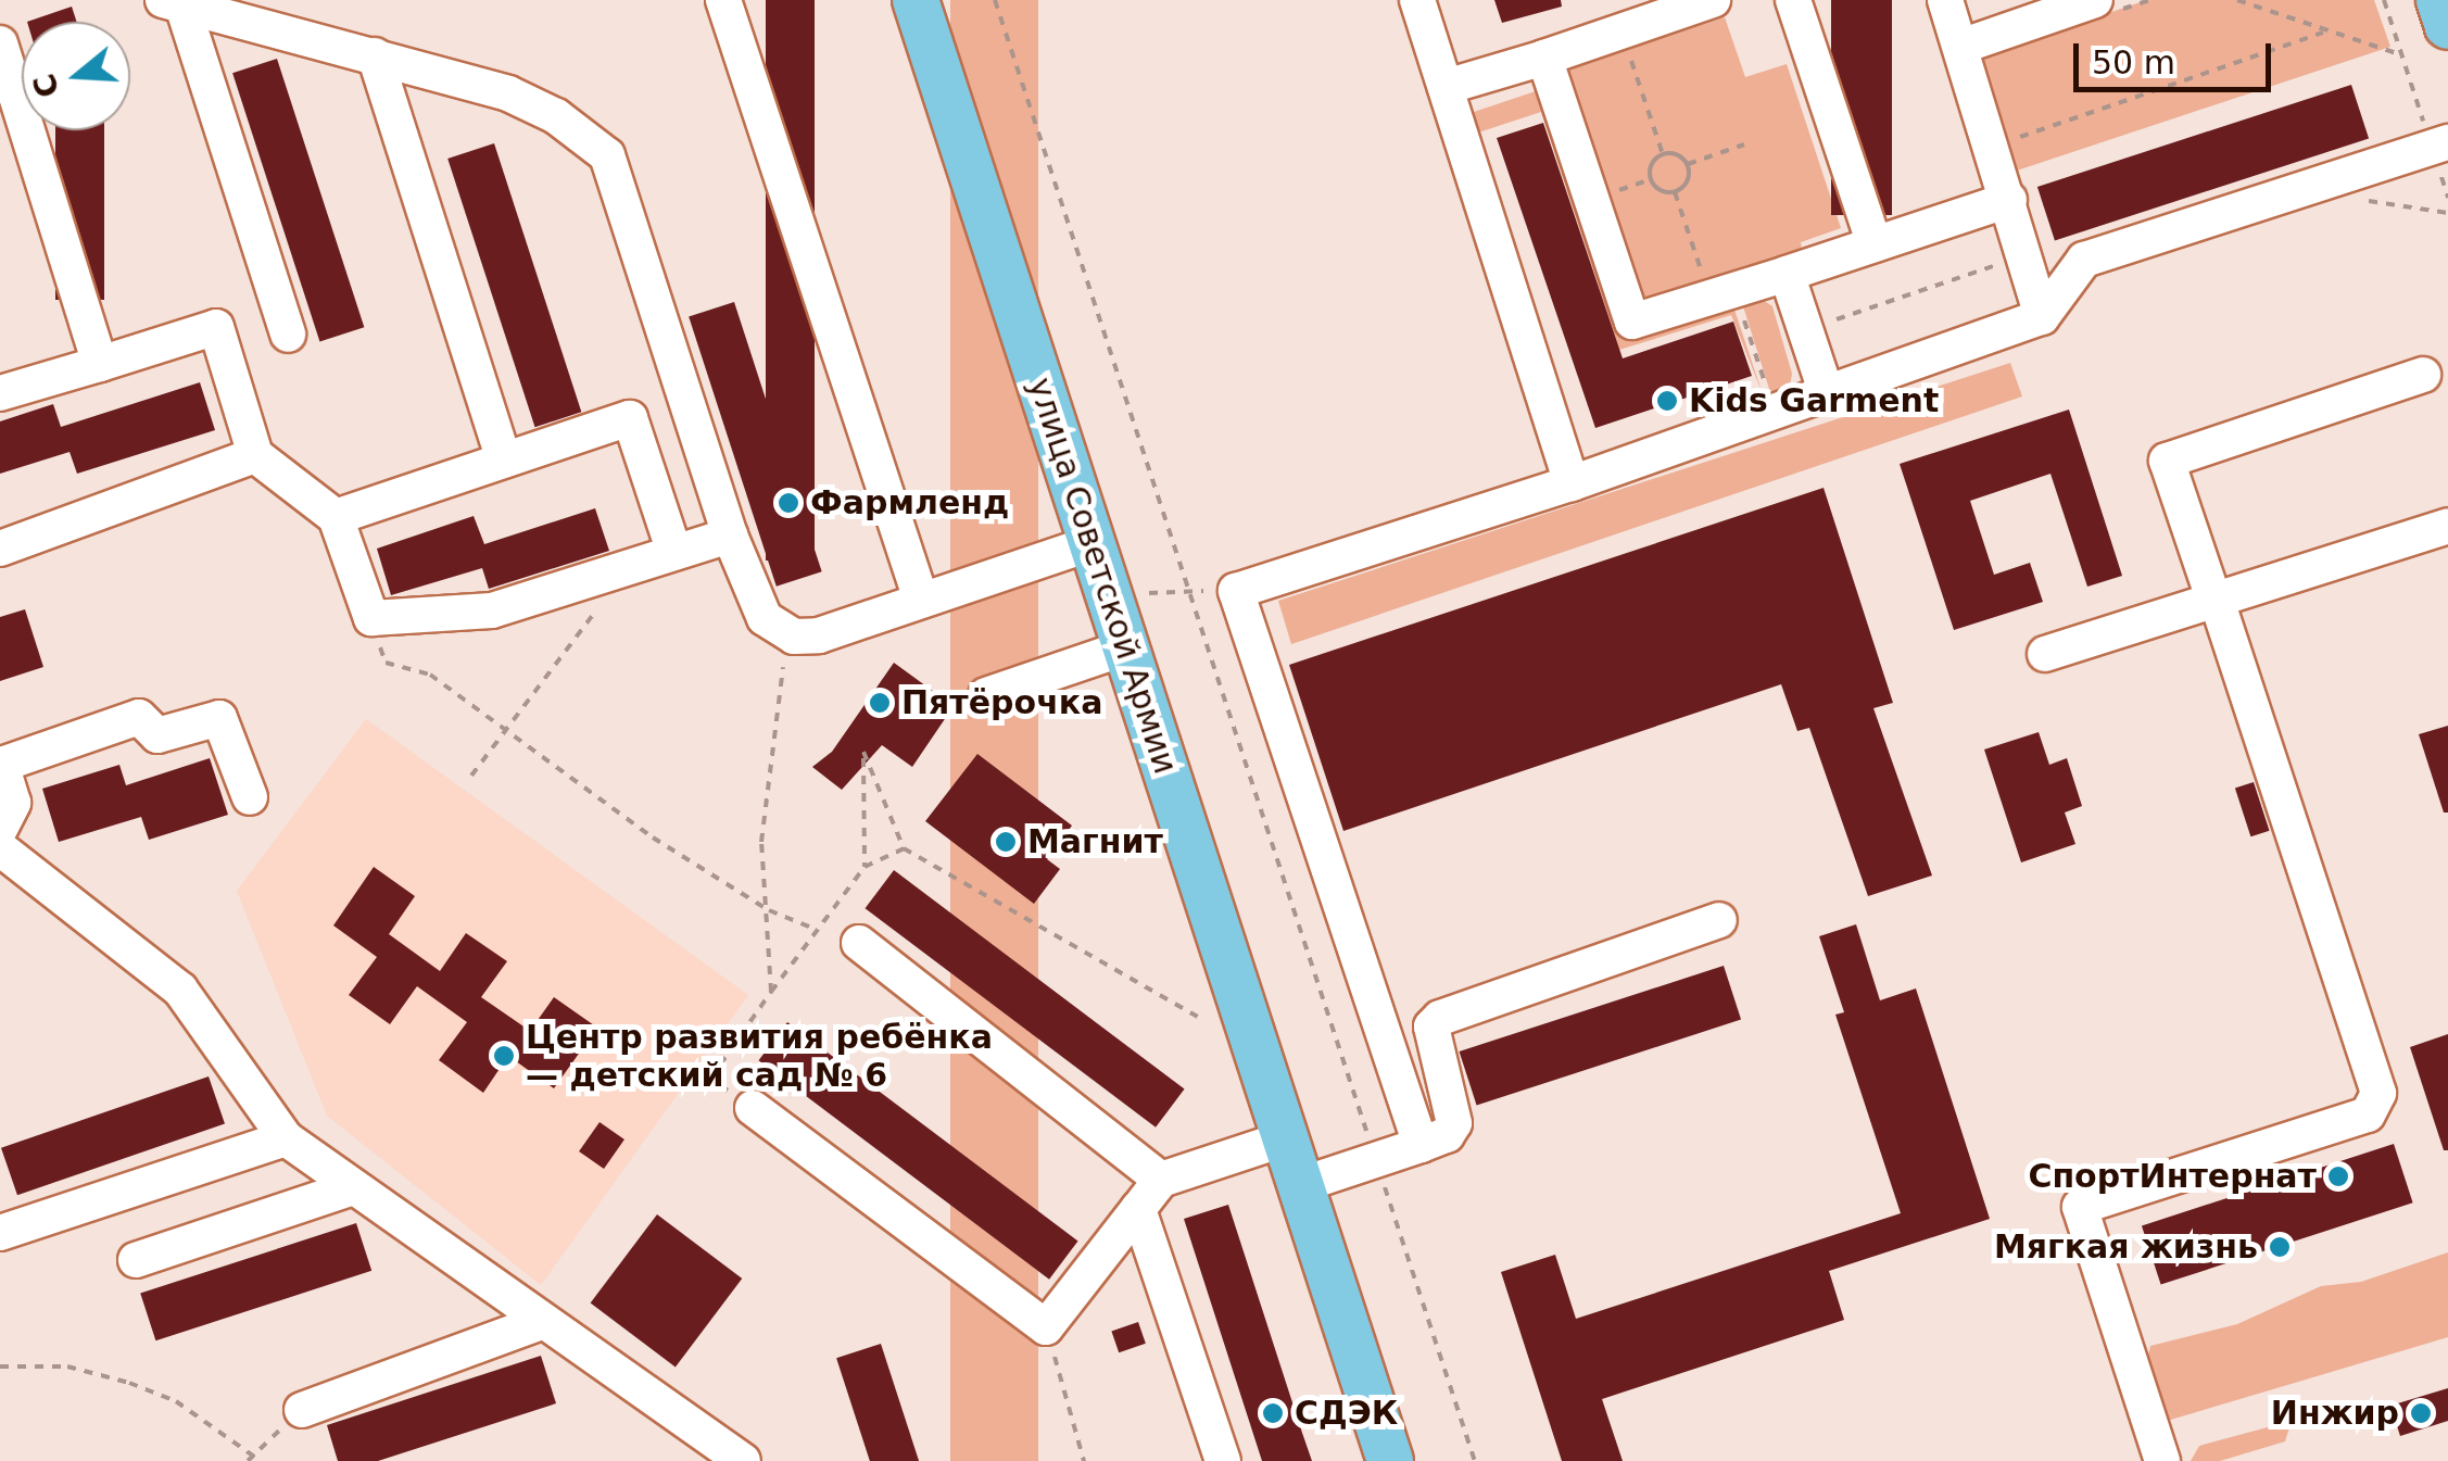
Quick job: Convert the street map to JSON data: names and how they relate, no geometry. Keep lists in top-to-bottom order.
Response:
{
  "streets": {
    "main road": ["улица Советской Армии"]
  },
  "places": [
    "Kids Garment",
    "Фармленд",
    "Пятёрочка",
    "Магнит",
    "Центр развития ребёнка — детский сад № 6",
    "СпортИнтернат",
    "Мягкая жизнь",
    "СДЭК",
    "Инжир"
  ],
  "scale_bar": "50 m",
  "north": "left"
}
